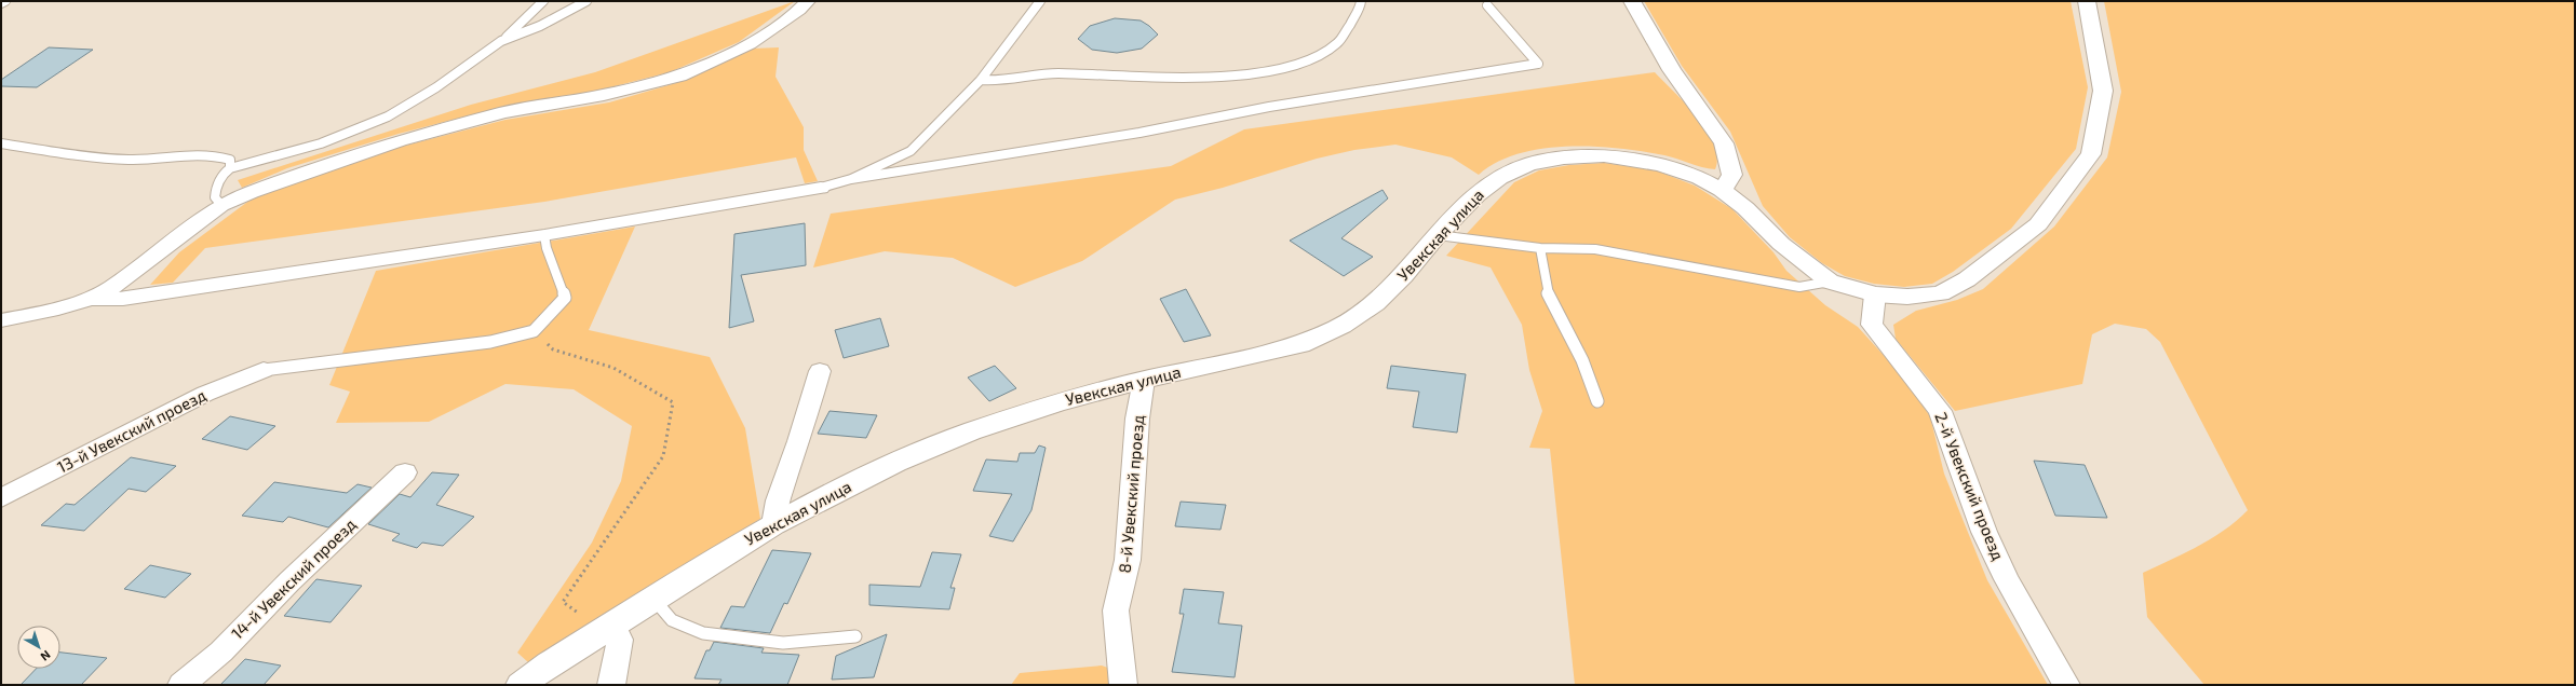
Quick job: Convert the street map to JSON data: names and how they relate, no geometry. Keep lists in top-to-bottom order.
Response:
{
  "streets": {
    "street": [
      "Увекская улица",
      "13-й Увекский проезд",
      "2-й Увекский проезд",
      "8-й Увекский проезд",
      "14-й Увекский проезд"
    ]
  },
  "crossings": [
    ["Увекская улица", "8-й Увекский проезд"]
  ],
  "north": "bottom right"
}
